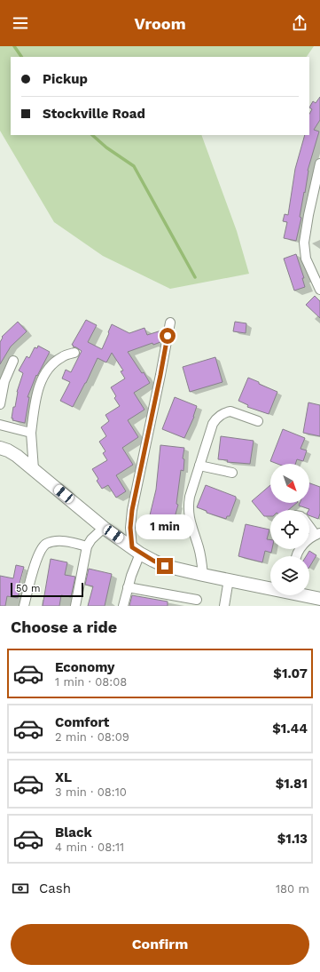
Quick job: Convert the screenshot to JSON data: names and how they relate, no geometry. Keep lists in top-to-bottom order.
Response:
{
  "scale_bar": "50 m",
  "north": "bottom right",
  "page": {
    "header": "Vroom",
    "banner": ["Pickup", "Stockville Road"],
    "bubble": "1 min",
    "scale": "50 m",
    "heading": "Choose a ride",
    "list": [
      {
        "name": "Economy",
        "note": "1 min · 08:08",
        "value": "$1.07"
      },
      {
        "name": "Comfort",
        "note": "2 min · 08:09",
        "value": "$1.44"
      },
      {
        "name": "XL",
        "note": "3 min · 08:10",
        "value": "$1.81"
      },
      {
        "name": "Black",
        "note": "4 min · 08:11",
        "value": "$1.13"
      }
    ],
    "pay": ["Cash", "180 m"],
    "buttons": "Confirm"
  }
}
